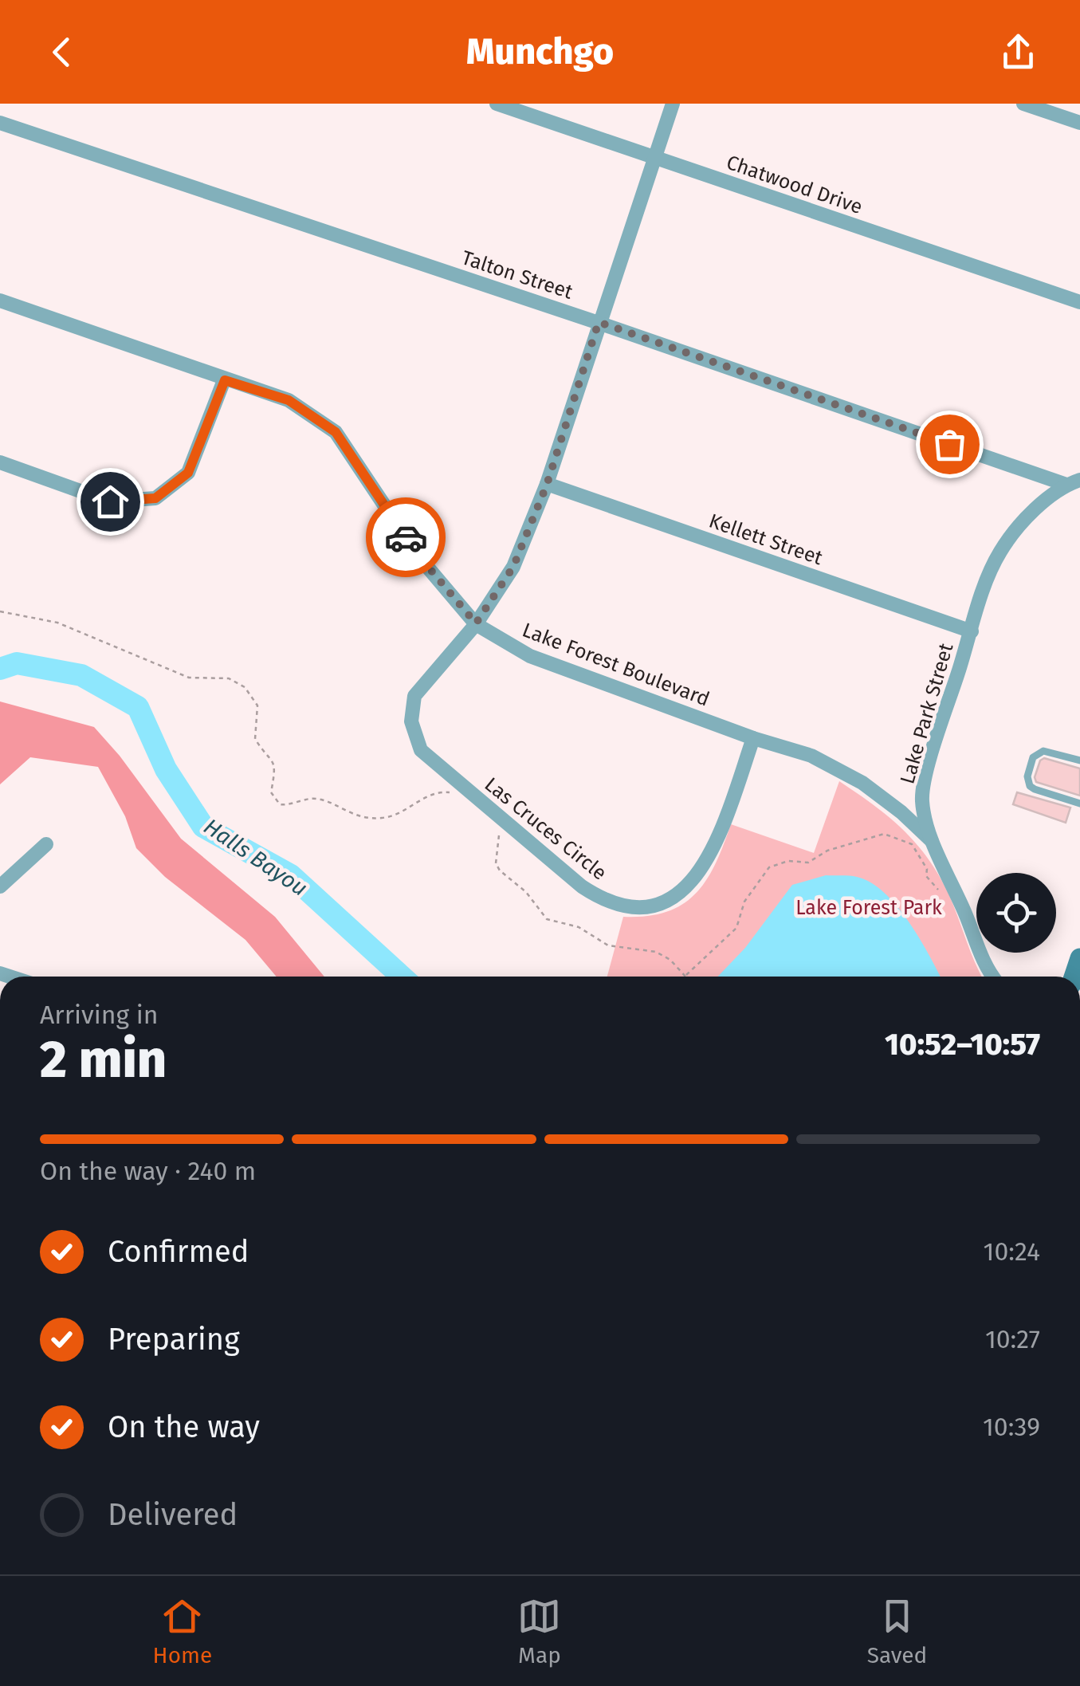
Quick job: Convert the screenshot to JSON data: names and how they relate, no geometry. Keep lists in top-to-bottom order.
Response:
{
  "streets": {
    "street": [
      "Chatwood Drive",
      "Talton Street",
      "Kellett Street",
      "Lake Forest Boulevard",
      "Lake Park Street",
      "Las Cruces Circle"
    ]
  },
  "crossings": [
    ["Chatwood Drive", "Las Cruces Circle"],
    ["Talton Street", "Lake Park Street"],
    ["Talton Street", "Las Cruces Circle"],
    ["Kellett Street", "Lake Park Street"],
    ["Kellett Street", "Las Cruces Circle"],
    ["Lake Forest Boulevard", "Lake Park Street"],
    ["Lake Forest Boulevard", "Las Cruces Circle"]
  ],
  "water": ["Halls Bayou"],
  "parks": ["Lake Forest Park"],
  "page": {
    "header": "Munchgo",
    "heading": ["2 min", "Arriving in", "10:52–10:57"],
    "bar": "On the way · 240 m",
    "list": [
      ["Confirmed", "10:24"],
      ["Preparing", "10:27"],
      ["On the way", "10:39"],
      "Delivered"
    ],
    "tabs": ["Home", "Map", "Saved"]
  }
}
